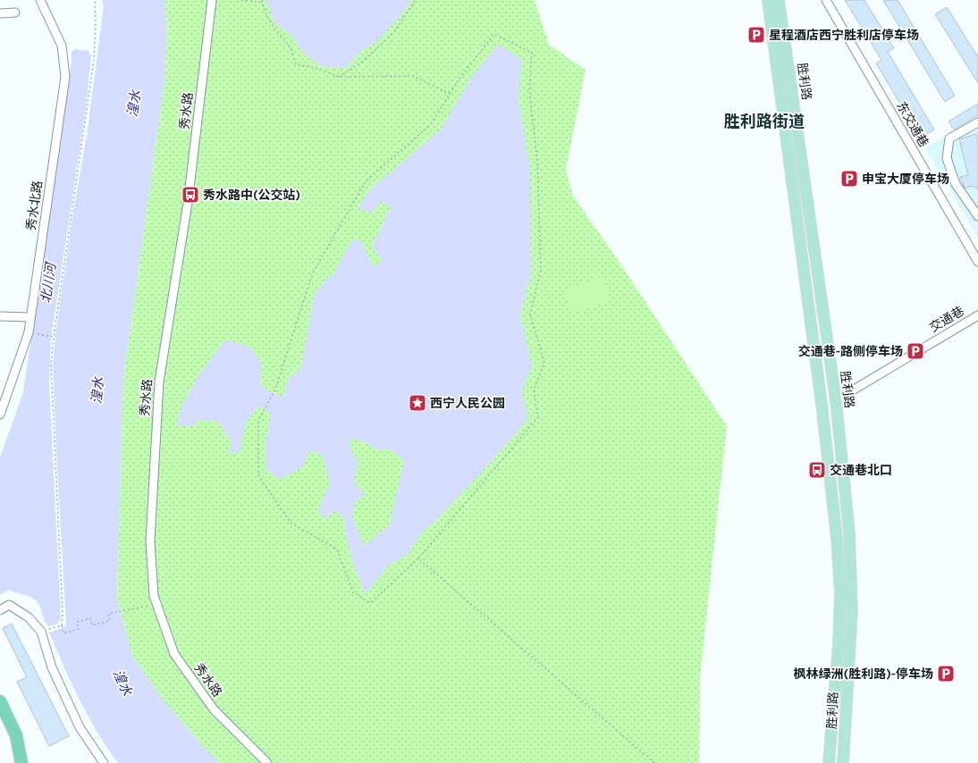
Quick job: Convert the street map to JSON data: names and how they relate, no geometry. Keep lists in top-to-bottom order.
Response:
{
  "streets": {
    "main road": ["胜利路"],
    "street": [
      "秀水路",
      "东交通巷",
      "秀水北路",
      "交通巷"
    ]
  },
  "crossings": [
    ["胜利路", "交通巷"]
  ],
  "districts": ["胜利路街道"],
  "water": ["湟水", "北川河"],
  "places": {
    "parking": [
      "星程酒店西宁胜利店停车场",
      "申宝大厦停车场",
      "交通巷-路侧停车场",
      "枫林绿洲(胜利路)-停车场"
    ],
    "bus stop": ["秀水路中(公交站)", "交通巷北口"],
    "place": ["西宁人民公园"]
  }
}
